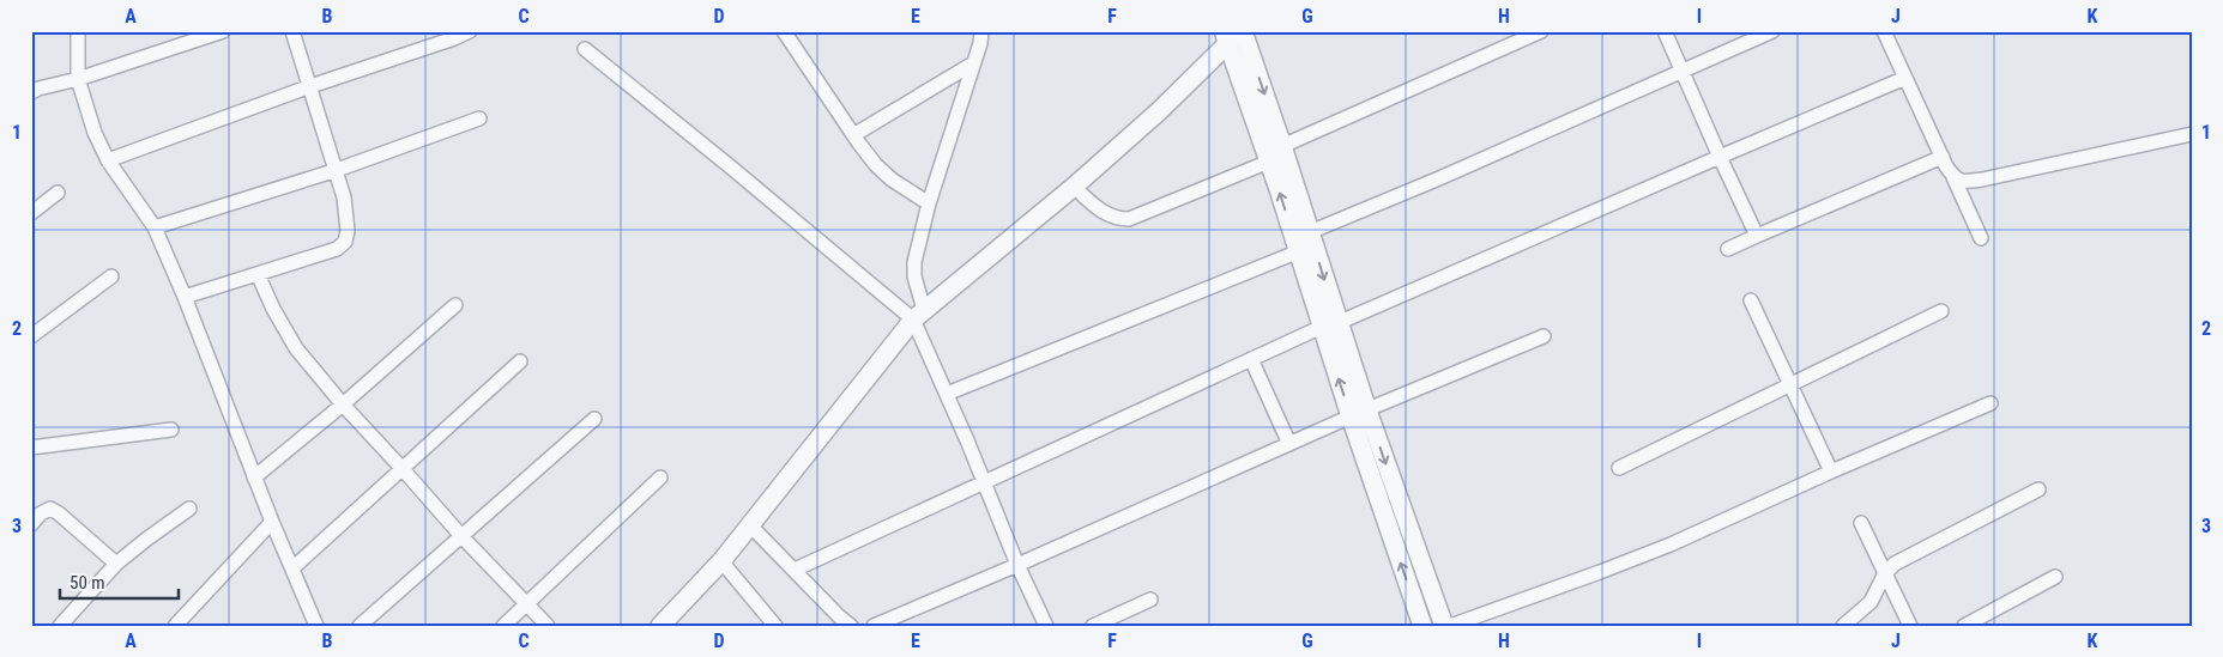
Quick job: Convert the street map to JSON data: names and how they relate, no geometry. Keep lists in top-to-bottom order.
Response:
{
  "scale_bar": "50 m",
  "grid": {
    "columns": [
      "A",
      "B",
      "C",
      "D",
      "E",
      "F",
      "G",
      "H",
      "I",
      "J",
      "K"
    ],
    "rows": ["1", "2", "3"]
  }
}
